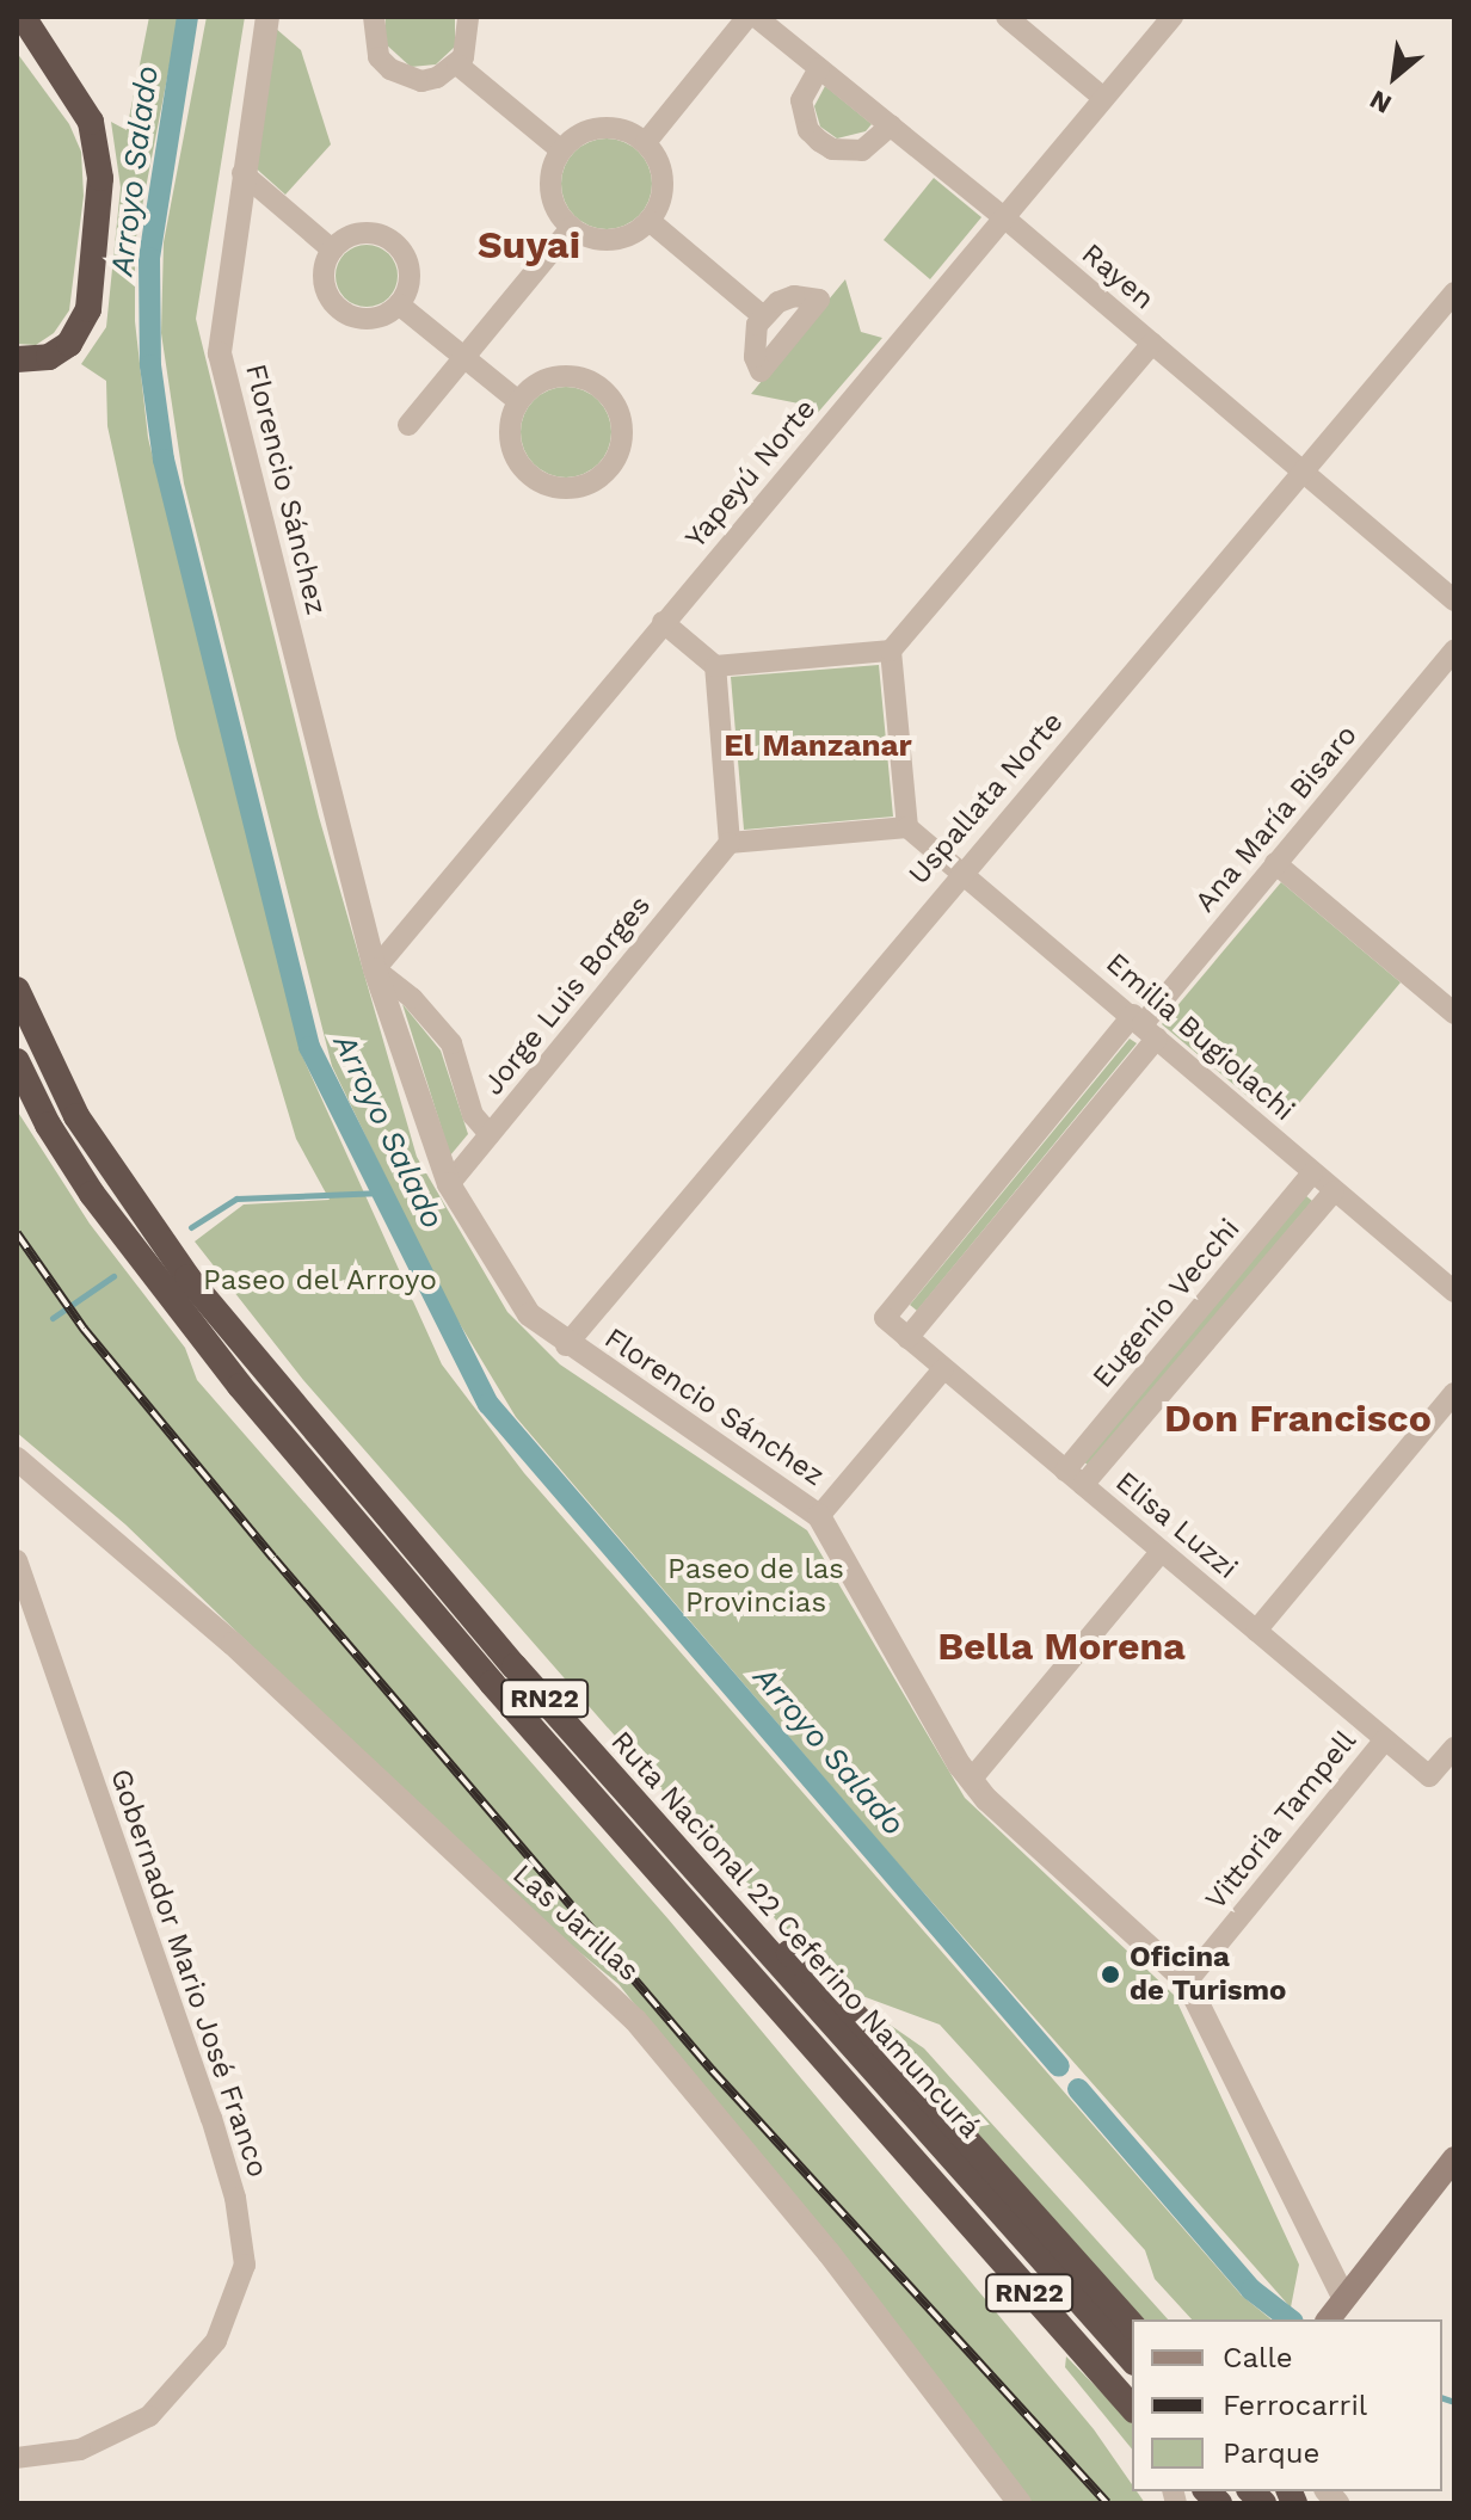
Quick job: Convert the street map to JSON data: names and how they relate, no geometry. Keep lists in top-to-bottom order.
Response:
{
  "streets": {
    "highway": ["RN22", "Ruta Nacional 22 Ceferino Namuncurá"],
    "street": [
      "Rayen",
      "Yapeyú Norte",
      "Florencio Sánchez",
      "Uspallata Norte",
      "Ana María Bisaro",
      "Jorge Luis Borges",
      "Emilia Bugiolachi",
      "Eugenio Vecchi",
      "Elisa Luzzi",
      "Vittoria Tampell",
      "Las Jarillas",
      "Gobernador Mario José Franco"
    ]
  },
  "crossings": [
    ["Rayen", "Yapeyú Norte"],
    ["Rayen", "Uspallata Norte"],
    ["Yapeyú Norte", "Florencio Sánchez"],
    ["Florencio Sánchez", "Uspallata Norte"],
    ["Florencio Sánchez", "Jorge Luis Borges"],
    ["Florencio Sánchez", "Vittoria Tampell"],
    ["Uspallata Norte", "Emilia Bugiolachi"],
    ["Ana María Bisaro", "Emilia Bugiolachi"],
    ["Ana María Bisaro", "Elisa Luzzi"],
    ["Emilia Bugiolachi", "Eugenio Vecchi"],
    ["Eugenio Vecchi", "Elisa Luzzi"],
    ["Elisa Luzzi", "Vittoria Tampell"]
  ],
  "districts": [
    "Suyai",
    "El Manzanar",
    "Don Francisco",
    "Bella Morena"
  ],
  "water": ["Arroyo Salado"],
  "parks": ["Paseo del Arroyo", "Paseo de las Provincias"],
  "places": ["Oficina de Turismo"],
  "legend": ["Calle", "Ferrocarril", "Parque"],
  "north": "bottom left"
}
